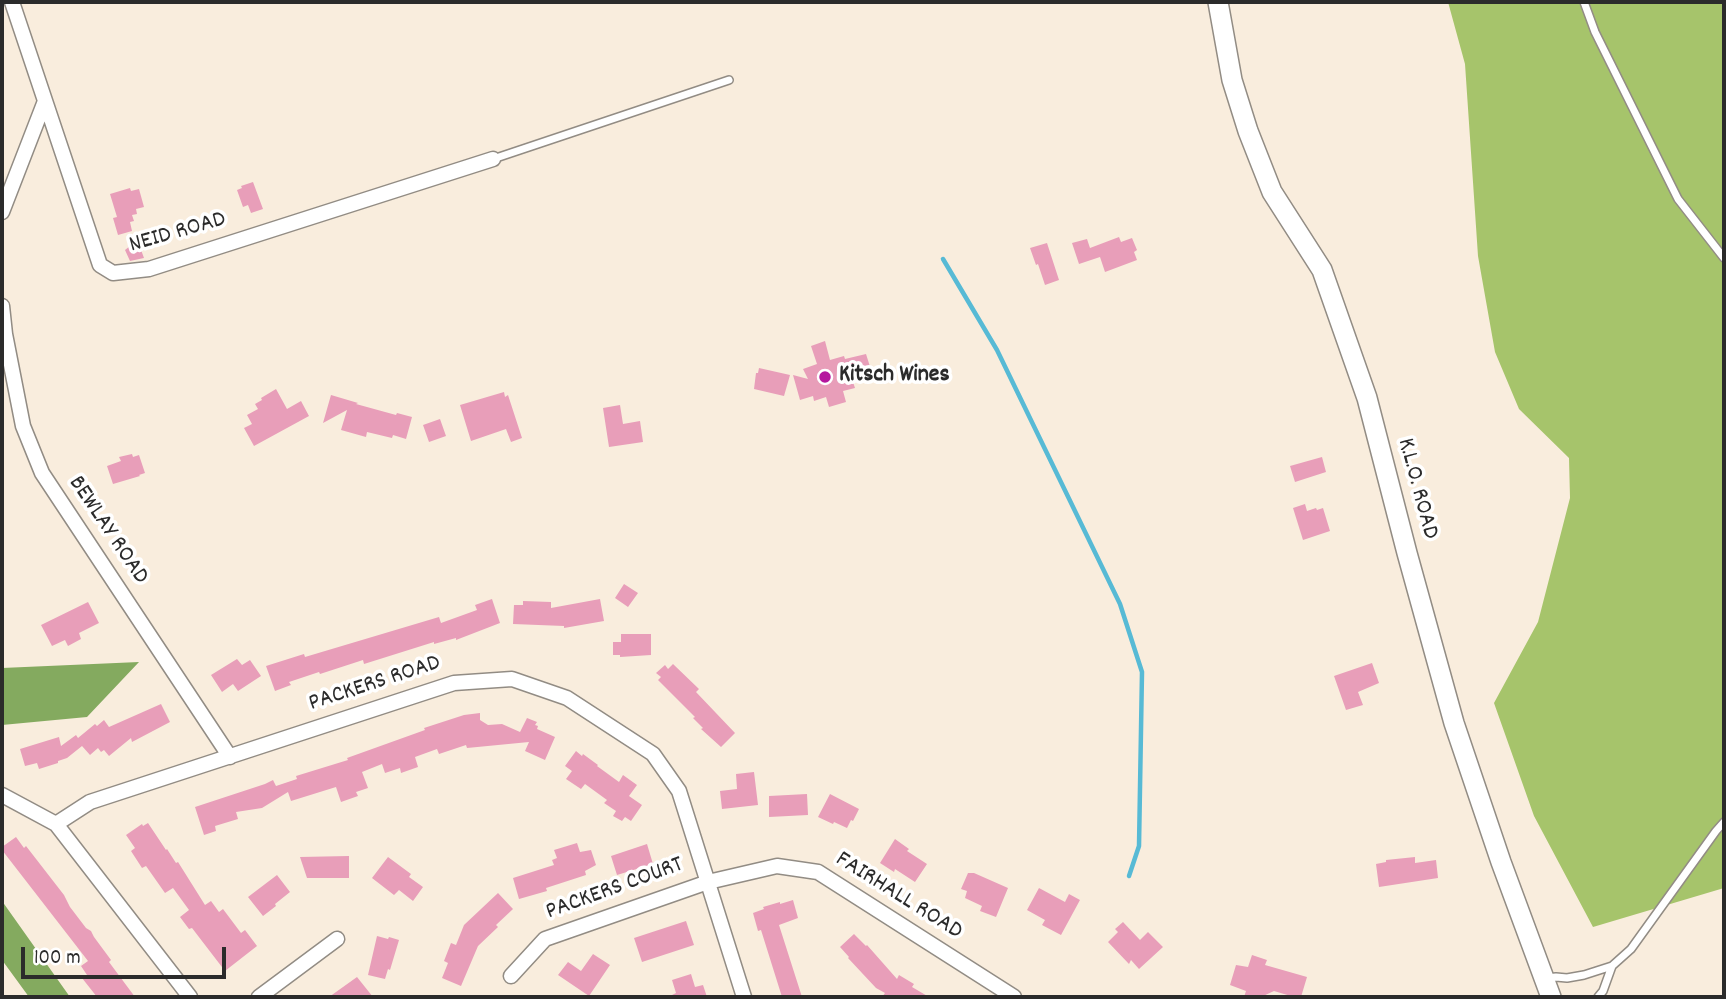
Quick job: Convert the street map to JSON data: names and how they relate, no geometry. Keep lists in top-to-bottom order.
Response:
{
  "streets": {
    "main road": ["K.L.O. ROAD"],
    "street": [
      "NEID ROAD",
      "BEWLAY ROAD",
      "PACKERS ROAD",
      "PACKERS COURT",
      "FAIRHALL ROAD"
    ]
  },
  "crossings": [
    ["BEWLAY ROAD", "PACKERS ROAD"],
    ["PACKERS ROAD", "PACKERS COURT"],
    ["PACKERS ROAD", "FAIRHALL ROAD"],
    ["PACKERS COURT", "FAIRHALL ROAD"]
  ],
  "places": ["Kitsch Wines"],
  "scale_bar": "100 m"
}
